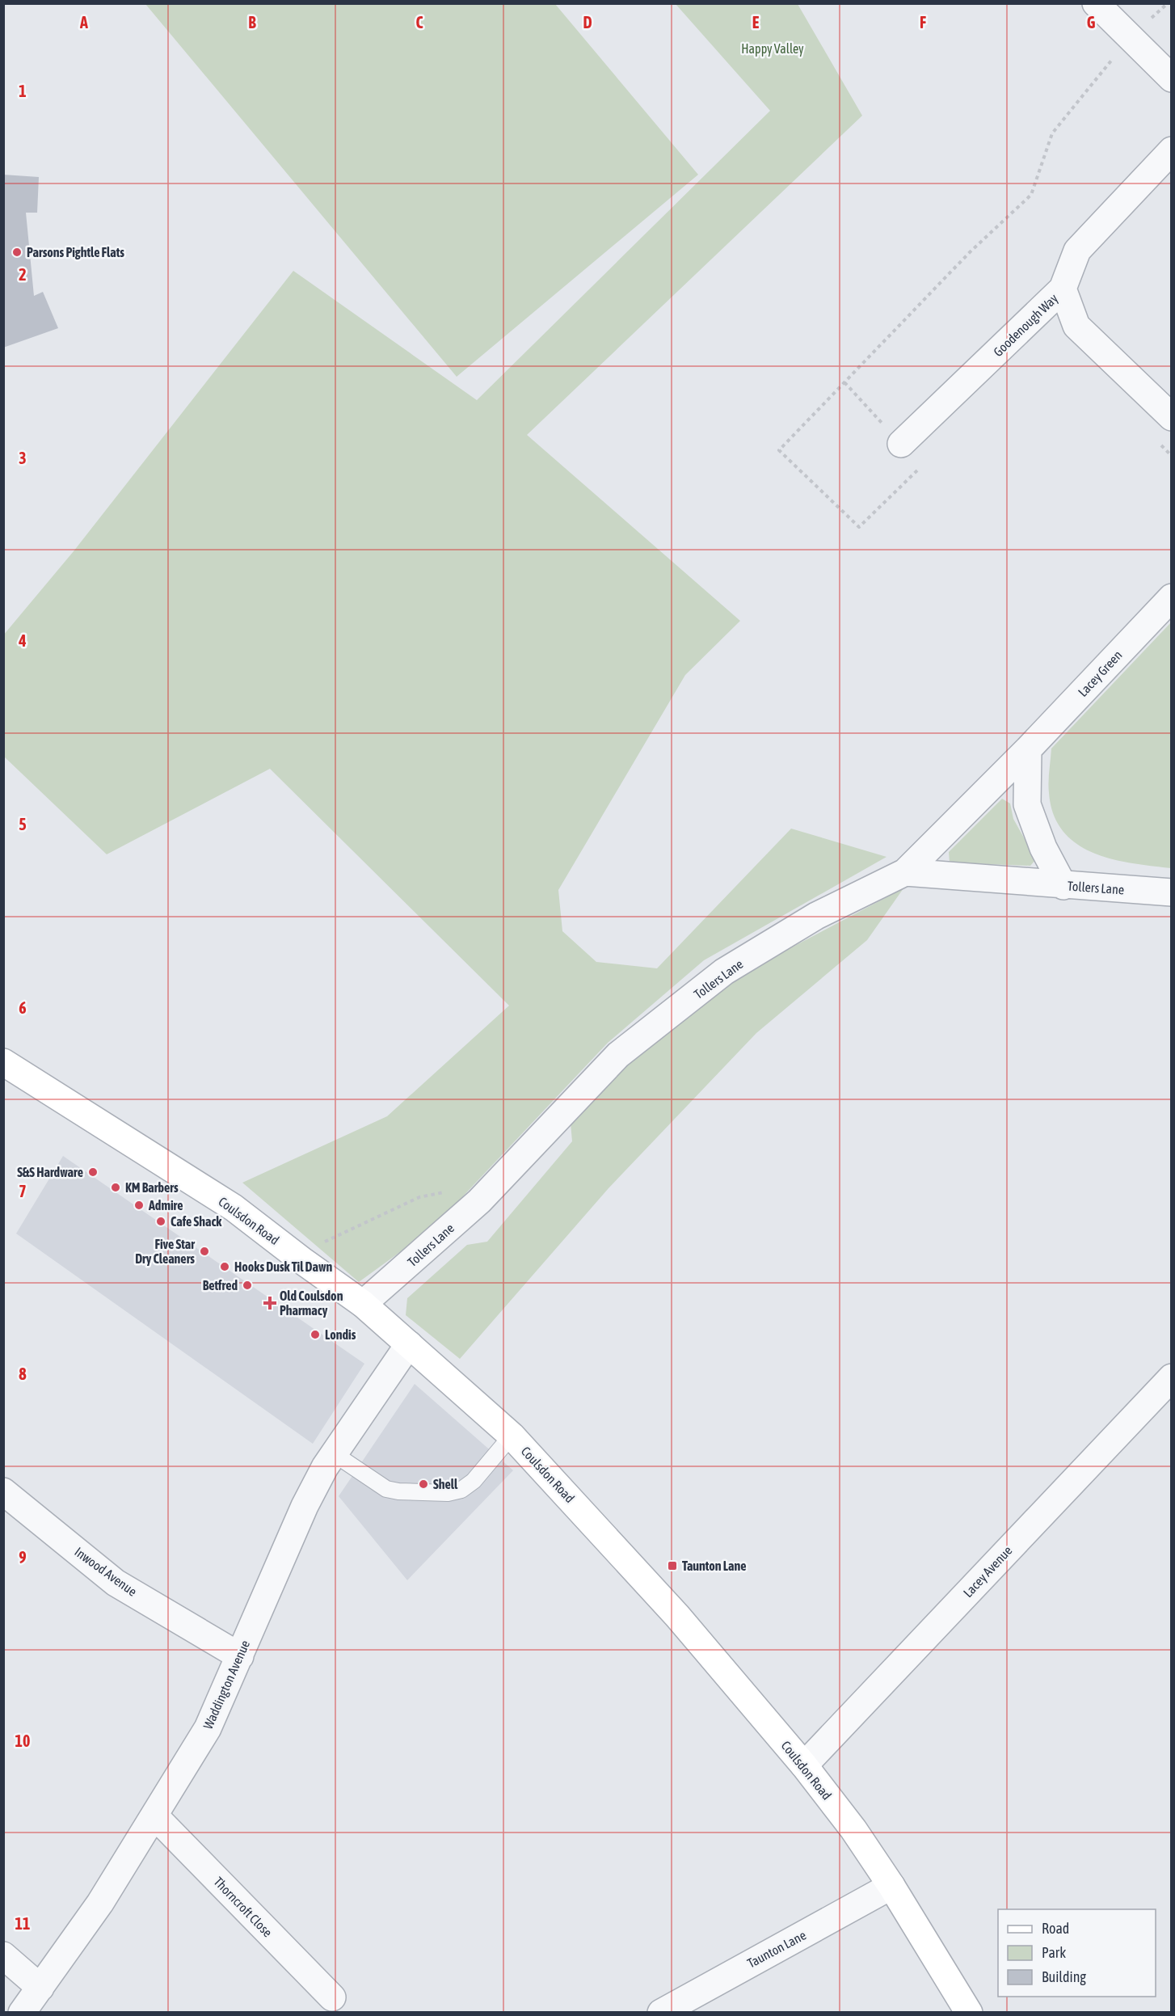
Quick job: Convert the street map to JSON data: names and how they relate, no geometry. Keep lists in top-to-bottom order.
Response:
{
  "streets": {
    "main road": ["Coulsdon Road"],
    "street": [
      "Goodenough Way",
      "Lacey Green",
      "Tollers Lane",
      "Inwood Avenue",
      "Lacey Avenue",
      "Waddington Avenue",
      "Thorncroft Close",
      "Taunton Lane"
    ]
  },
  "crossings": [
    ["Lacey Green", "Tollers Lane"],
    ["Tollers Lane", "Coulsdon Road"],
    ["Coulsdon Road", "Lacey Avenue"],
    ["Coulsdon Road", "Waddington Avenue"],
    ["Coulsdon Road", "Taunton Lane"],
    ["Inwood Avenue", "Waddington Avenue"],
    ["Waddington Avenue", "Thorncroft Close"]
  ],
  "parks": ["Happy Valley"],
  "places": {
    "other": [
      "Parsons Pightle Flats",
      "S&S Hardware",
      "KM Barbers",
      "Admire",
      "Cafe Shack",
      "Five Star Dry Cleaners",
      "Hooks Dusk Til Dawn",
      "Betfred",
      "Londis",
      "Shell"
    ],
    "health": ["Old Coulsdon Pharmacy"],
    "transit": ["Taunton Lane"]
  },
  "legend": ["Road", "Park", "Building"],
  "grid": {
    "columns": [
      "A",
      "B",
      "C",
      "D",
      "E",
      "F",
      "G"
    ],
    "rows": [
      "1",
      "2",
      "3",
      "4",
      "5",
      "6",
      "7",
      "8",
      "9",
      "10",
      "11"
    ]
  }
}
